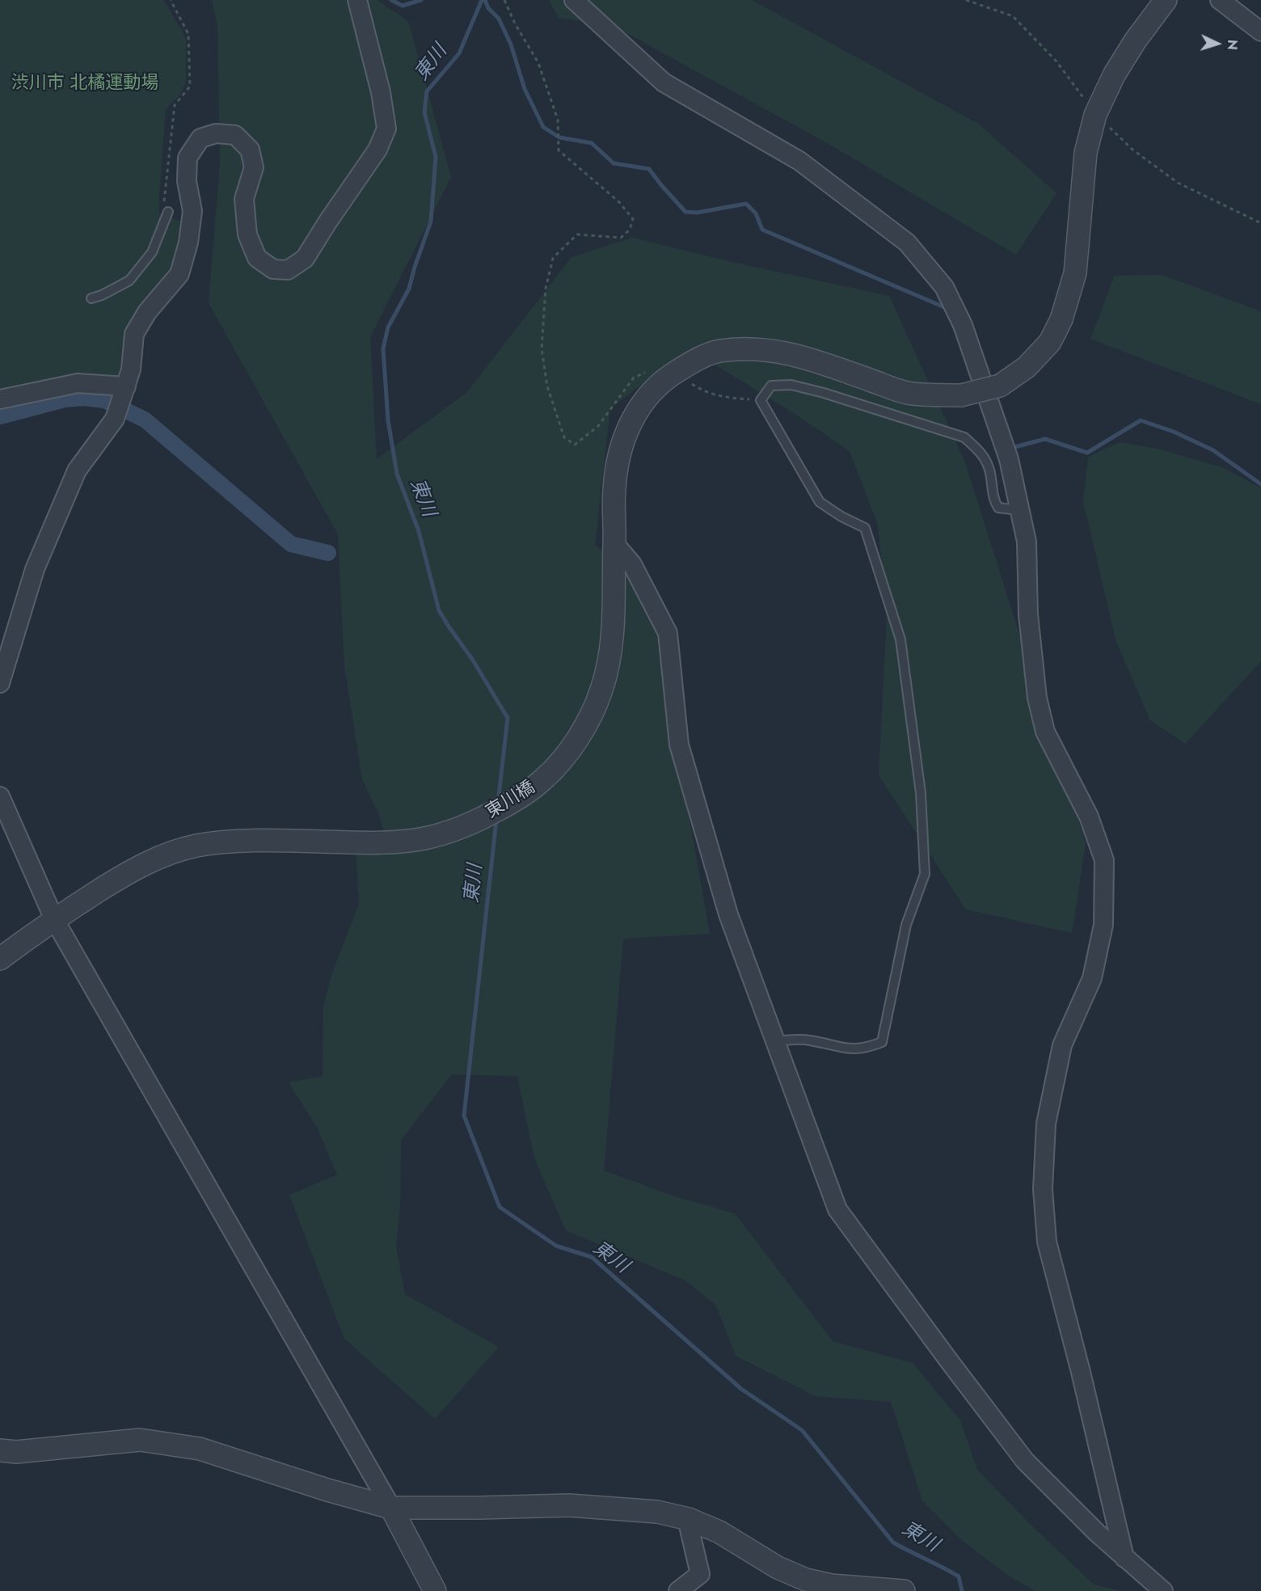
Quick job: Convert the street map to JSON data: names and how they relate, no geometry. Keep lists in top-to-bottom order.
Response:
{
  "streets": {
    "street": ["東川橋"]
  },
  "water": ["東川"],
  "parks": ["渋川市 北橘運動場"],
  "north": "right"
}
